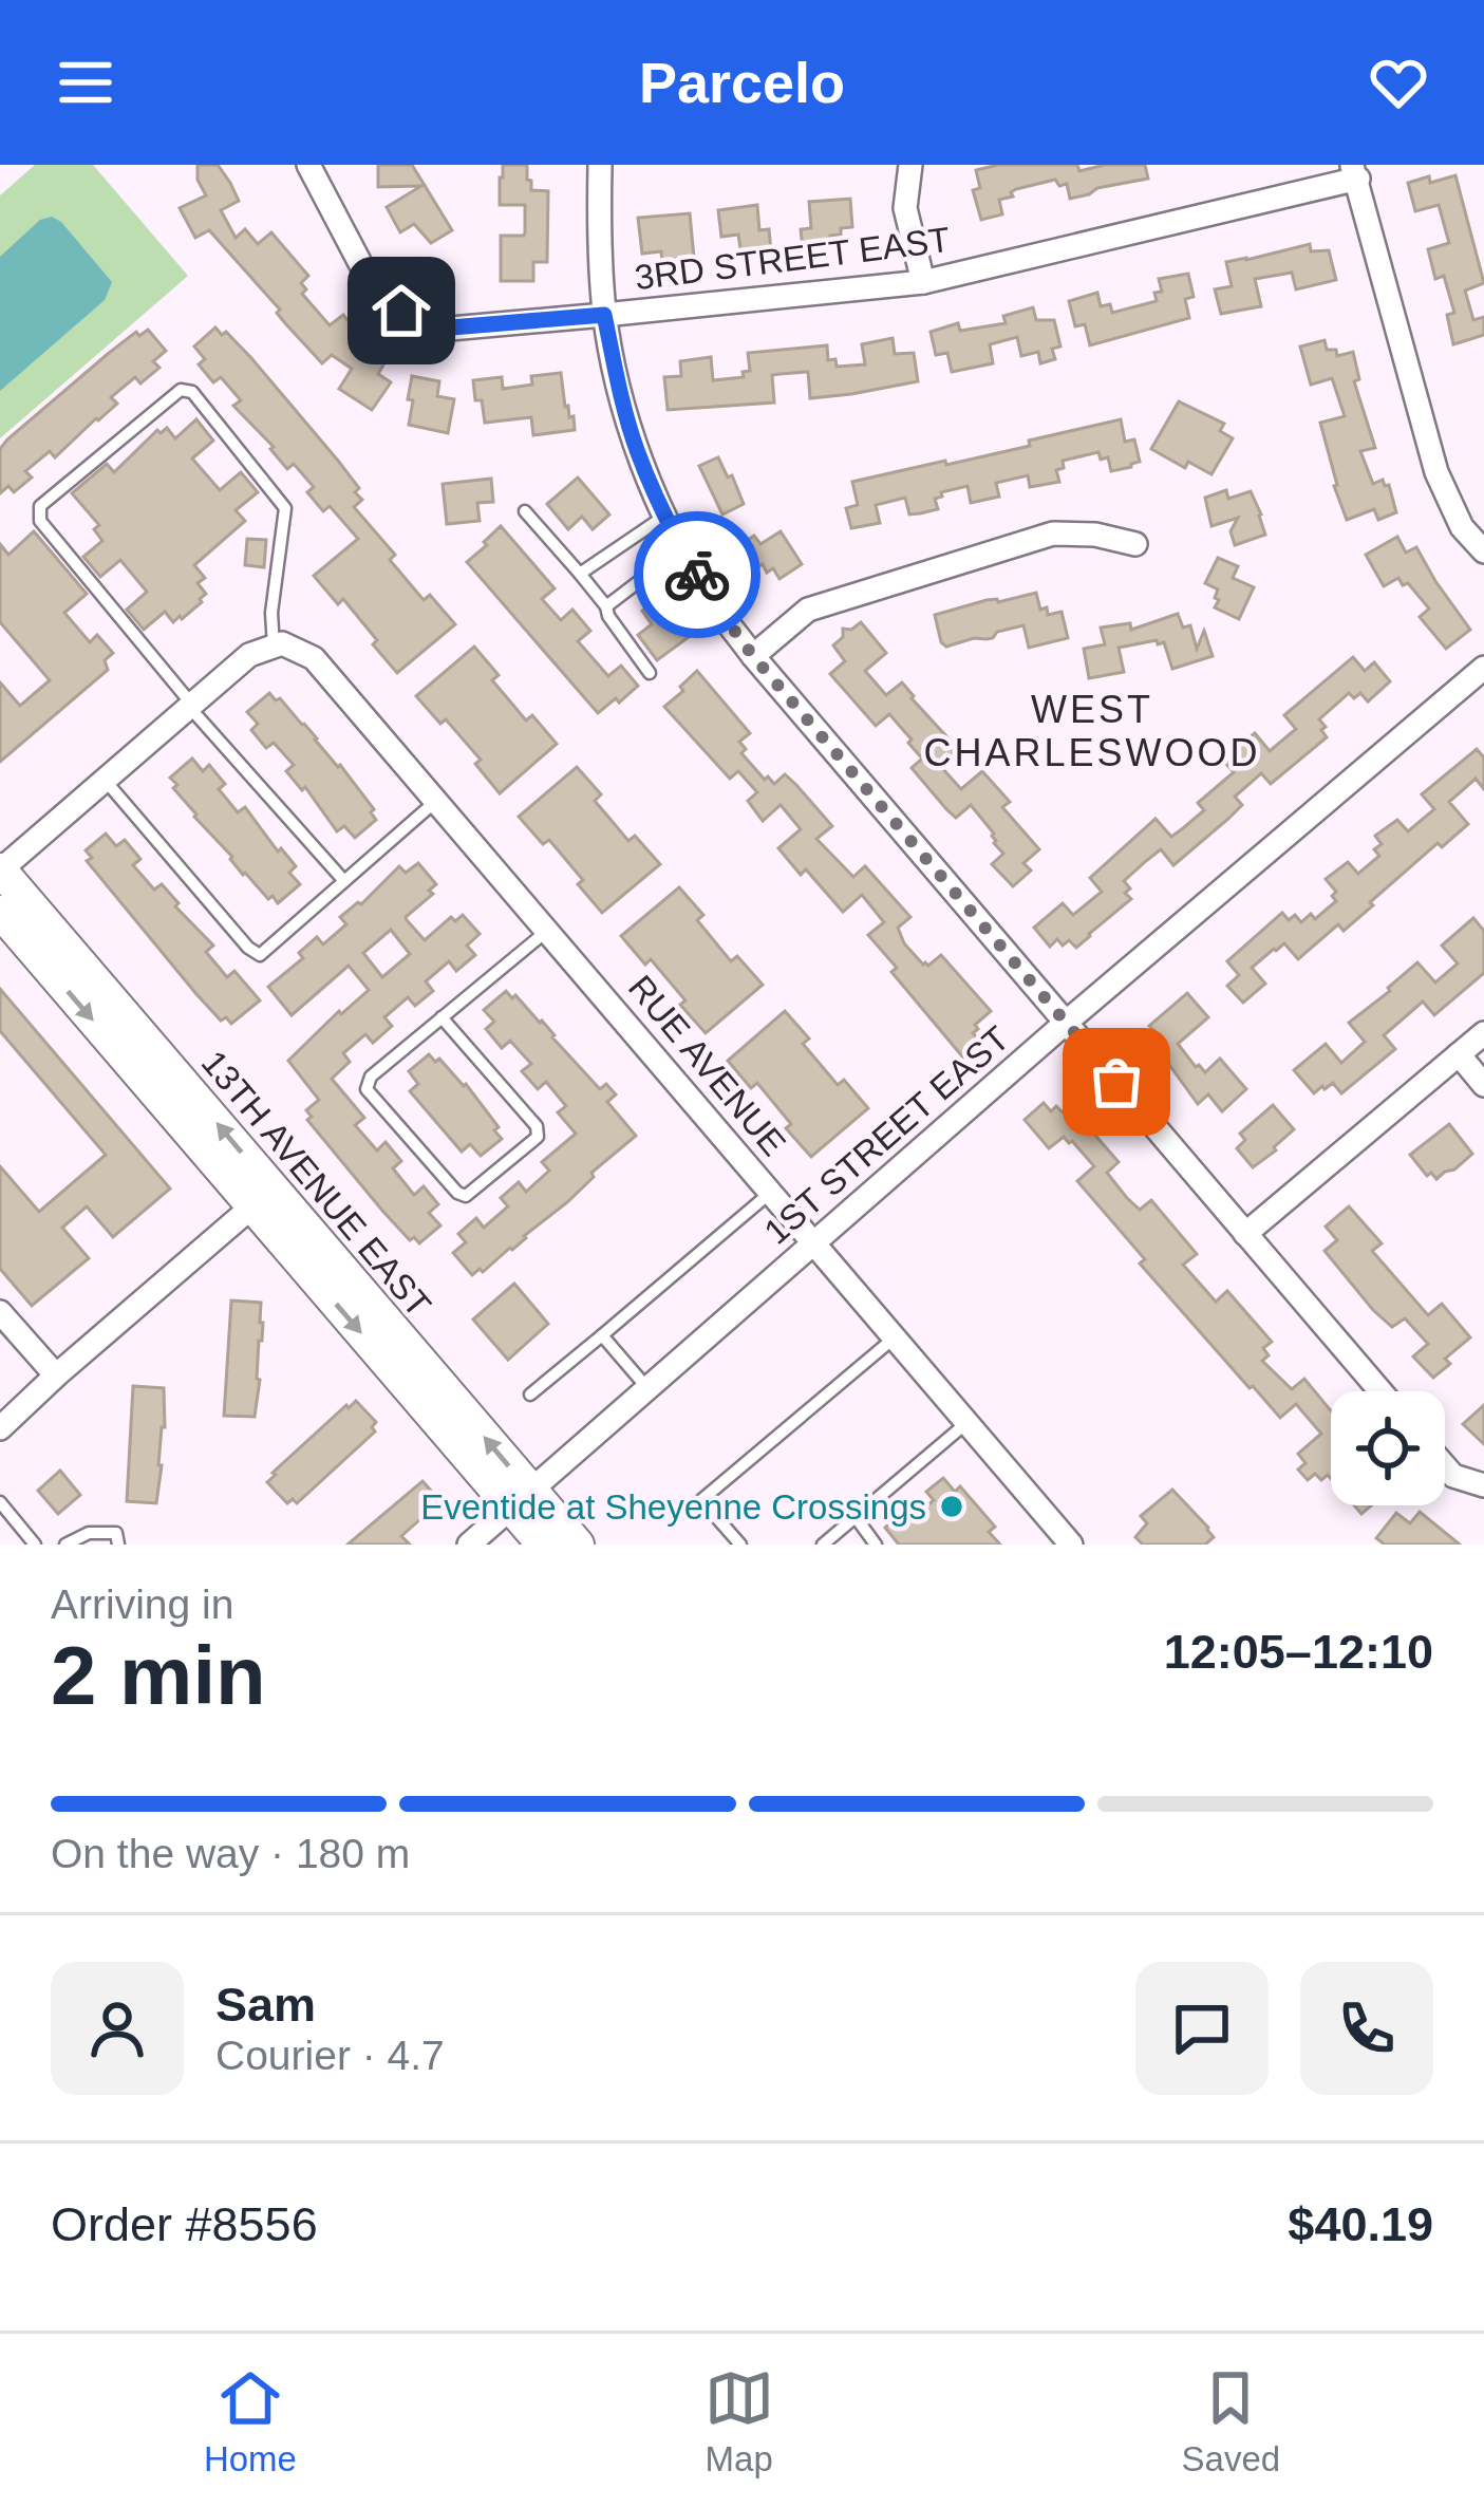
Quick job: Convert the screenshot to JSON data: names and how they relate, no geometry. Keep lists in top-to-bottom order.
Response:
{
  "streets": {
    "main road": ["13TH AVENUE EAST"],
    "street": ["3RD STREET EAST", "RUE AVENUE", "1ST STREET EAST"]
  },
  "crossings": [
    ["RUE AVENUE", "1ST STREET EAST"],
    ["1ST STREET EAST", "13TH AVENUE EAST"]
  ],
  "districts": ["WEST CHARLESWOOD"],
  "places": ["Eventide at Sheyenne Crossings"],
  "page": {
    "header": "Parcelo",
    "heading": ["2 min", "Arriving in", "12:05–12:10"],
    "panel": [
      "Sam",
      "Courier · 4.7",
      "Order #8556",
      "$40.19"
    ],
    "bar": "On the way · 180 m",
    "tabs": ["Home", "Map", "Saved"]
  }
}
